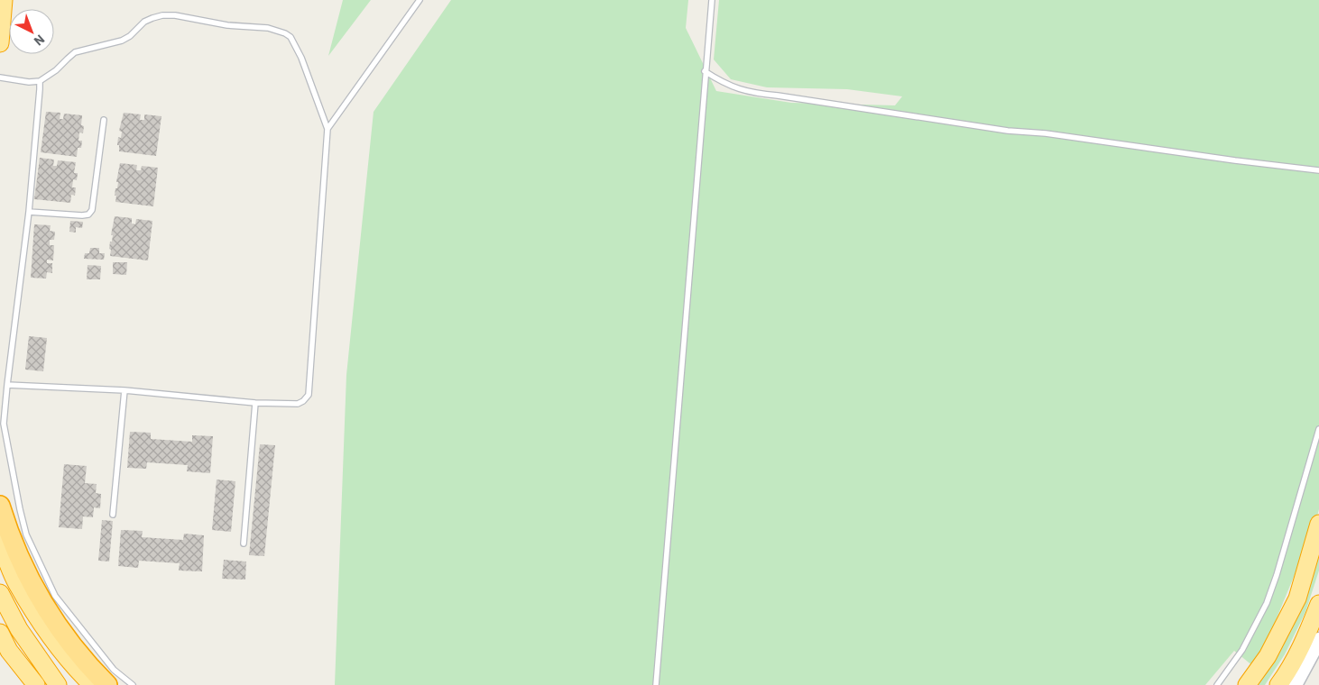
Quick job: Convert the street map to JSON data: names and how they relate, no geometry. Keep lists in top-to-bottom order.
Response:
{
  "north": "bottom right"
}
